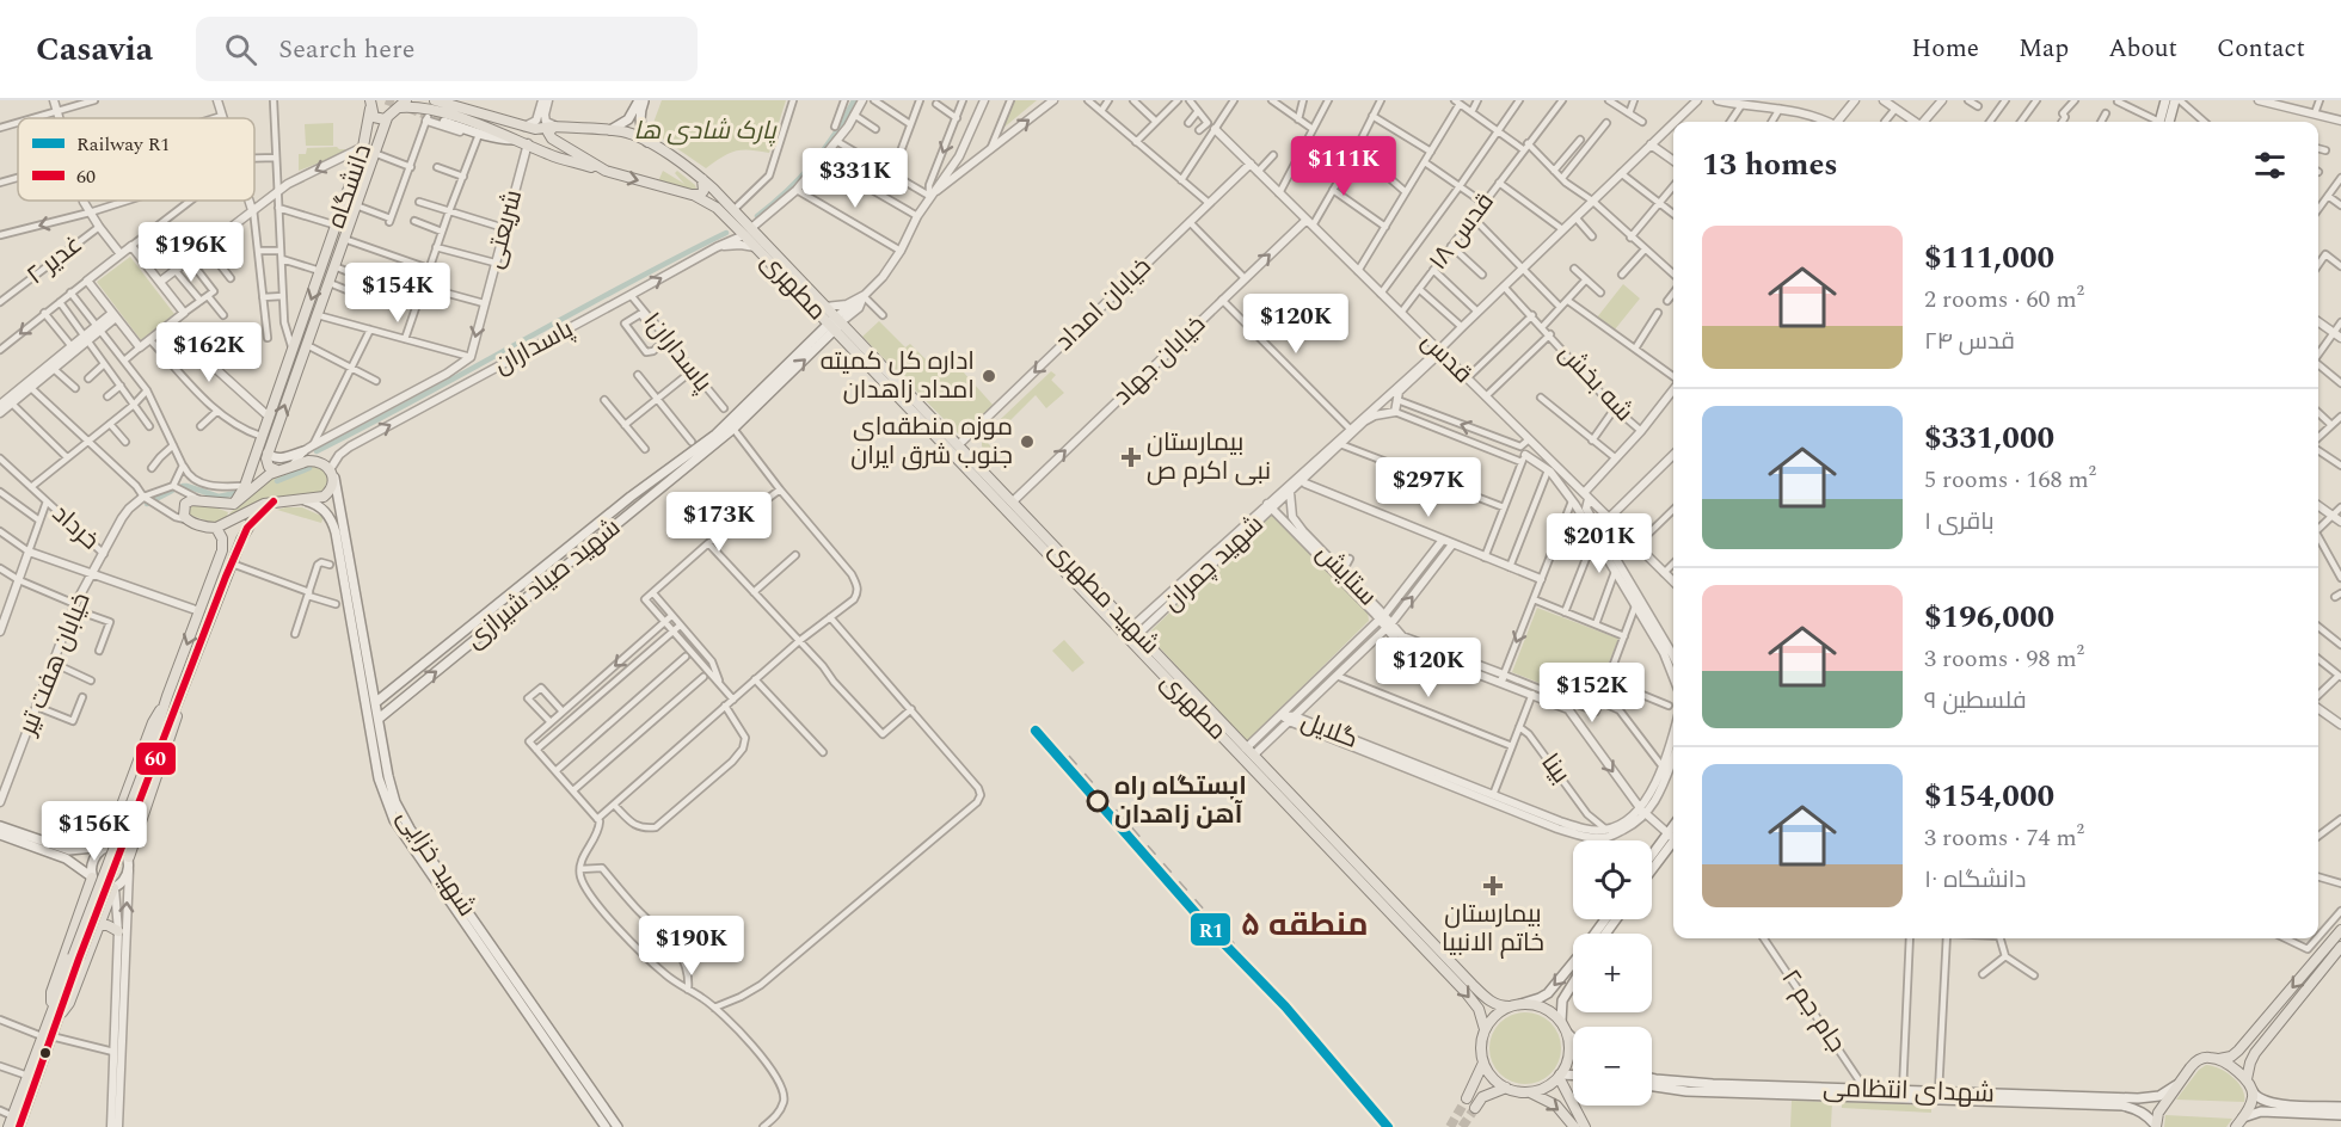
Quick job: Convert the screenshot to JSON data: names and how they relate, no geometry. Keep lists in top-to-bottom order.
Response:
{
  "streets": {
    "main road": [
      "دانشگاه",
      "مطهری",
      "شهید صیاد شیرازی",
      "شهید مطهری",
      "شهید خزایی",
      "شهدای انتظامی"
    ],
    "street": [
      "شریعتی",
      "قدس ۱۸",
      "غدیر ۲",
      "خیابان امداد",
      "پاسداران",
      "پاسداران۱",
      "قدس",
      "خیابان جهاد",
      "شه بخش",
      "خرداد",
      "شهید چمران",
      "ستایش",
      "خیابان هفت تیر",
      "گلایل",
      "بینا",
      "جام جم ۲"
    ]
  },
  "crossings": [
    ["قدس ۱۸", "قدس"],
    ["مطهری", "خیابان امداد"],
    ["مطهری", "پاسداران"],
    ["مطهری", "شهید صیاد شیرازی"],
    ["مطهری", "شهید مطهری"],
    ["خیابان امداد", "قدس"],
    ["خیابان امداد", "شهید مطهری"],
    ["پاسداران", "پاسداران۱"],
    ["پاسداران", "شهید خزایی"],
    ["قدس", "خیابان جهاد"],
    ["قدس", "شهید چمران"],
    ["خیابان جهاد", "شهید مطهری"],
    ["شه بخش", "شهید چمران"],
    ["خرداد", "خیابان هفت تیر"],
    ["شهید چمران", "ستایش"],
    ["شهید چمران", "شهید مطهری"],
    ["ستایش", "گلایل"],
    ["شهید صیاد شیرازی", "شهید خزایی"],
    ["جام جم ۲", "شهدای انتظامی"]
  ],
  "one_way": ["خیابان امداد", "خیابان جهاد"],
  "districts": ["منطقه ۵"],
  "parks": ["پارک شادی ها"],
  "places": {
    "other": ["اداره کل کمیته امداد زاهدان", "موزه منطقه‌ای جنوب شرق ایران", "ایستگاه راه آهن زاهدان"],
    "health": ["بیمارستان نبی اکرم ص", "بیمارستان خاتم الانبیا"]
  },
  "lines": ["transit line 60", "rail line R1"],
  "legend": ["Railway R1", "60"],
  "page": {
    "header": "Casavia",
    "search": "Search here",
    "nav": [
      "Home",
      "Map",
      "About",
      "Contact"
    ],
    "heading": "13 homes",
    "price": [
      "$111K",
      "$331K",
      "$196K",
      "$154K",
      "$120K",
      "$162K",
      "$297K",
      "$173K",
      "$201K",
      "$120K",
      "$152K",
      "$156K",
      "$190K"
    ],
    "list": [
      {
        "name": "$111,000",
        "note": "2 rooms · 60 m² · قدس ۲۴"
      },
      {
        "name": "$331,000",
        "note": "5 rooms · 168 m² · باقری ۱"
      },
      {
        "name": "$196,000",
        "note": "3 rooms · 98 m² · فلسطین ۹"
      },
      {
        "name": "$154,000",
        "note": "3 rooms · 74 m² · دانشگاه ۱۰"
      }
    ],
    "map_buttons": ["+", "−"]
  }
}
